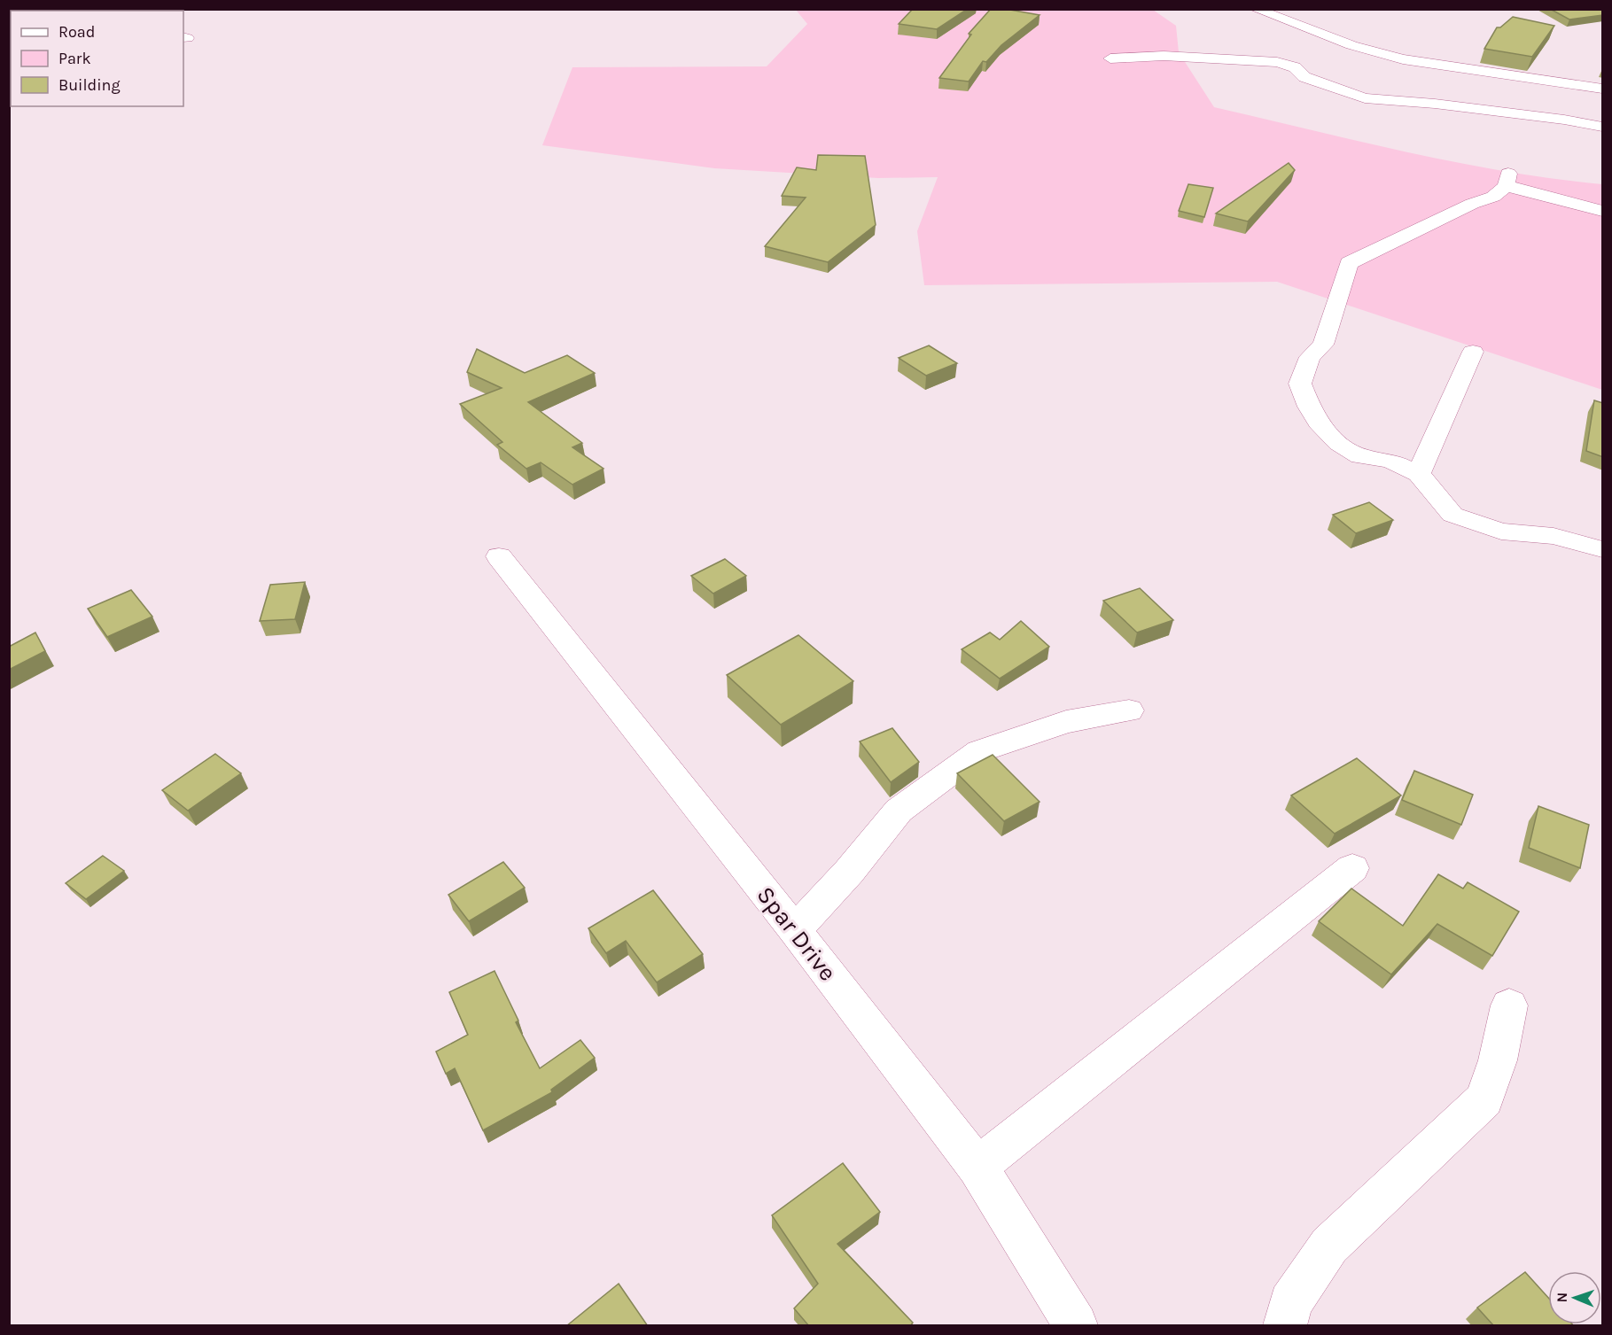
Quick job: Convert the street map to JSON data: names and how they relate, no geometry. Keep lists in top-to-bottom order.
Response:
{
  "streets": {
    "street": ["Spar Drive"]
  },
  "legend": ["Road", "Park", "Building"],
  "north": "left"
}
